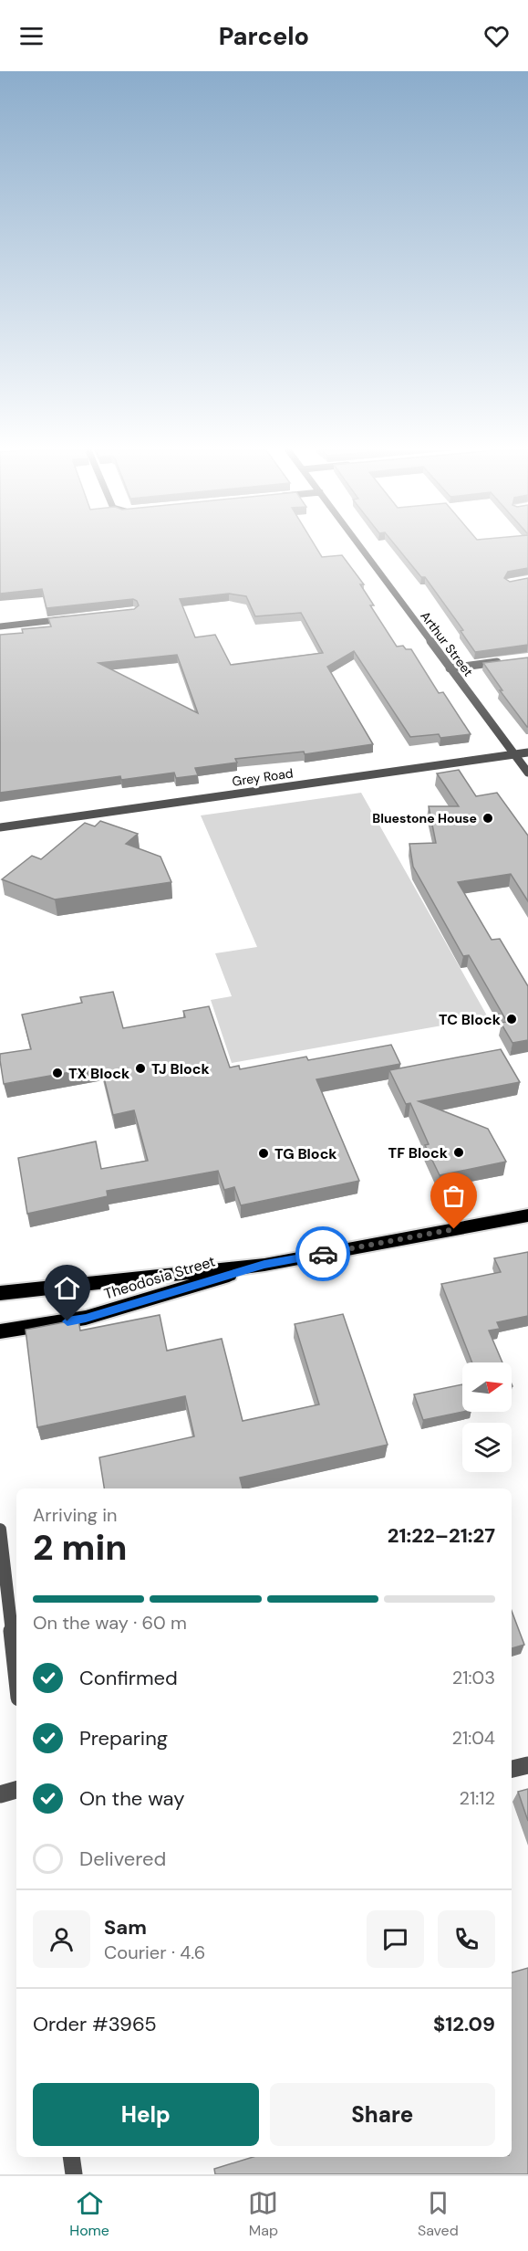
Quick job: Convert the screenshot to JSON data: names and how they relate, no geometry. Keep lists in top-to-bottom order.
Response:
{
  "streets": {
    "highway": ["Theodosia Street"],
    "street": ["Arthur Street", "Grey Road"]
  },
  "crossings": [
    ["Arthur Street", "Grey Road"]
  ],
  "places": [
    "Bluestone House",
    "TC Block",
    "TJ Block",
    "TX Block",
    "TF Block",
    "TG Block"
  ],
  "north": "right",
  "page": {
    "header": "Parcelo",
    "heading": ["2 min", "Arriving in", "21:22–21:27"],
    "panel": [
      "Sam",
      "Courier · 4.6",
      "Order #3965",
      "$12.09"
    ],
    "bar": "On the way · 60 m",
    "list": [
      ["Confirmed", "21:03"],
      ["Preparing", "21:04"],
      ["On the way", "21:12"],
      "Delivered"
    ],
    "buttons": ["Help", "Share"],
    "tabs": ["Home", "Map", "Saved"]
  }
}
